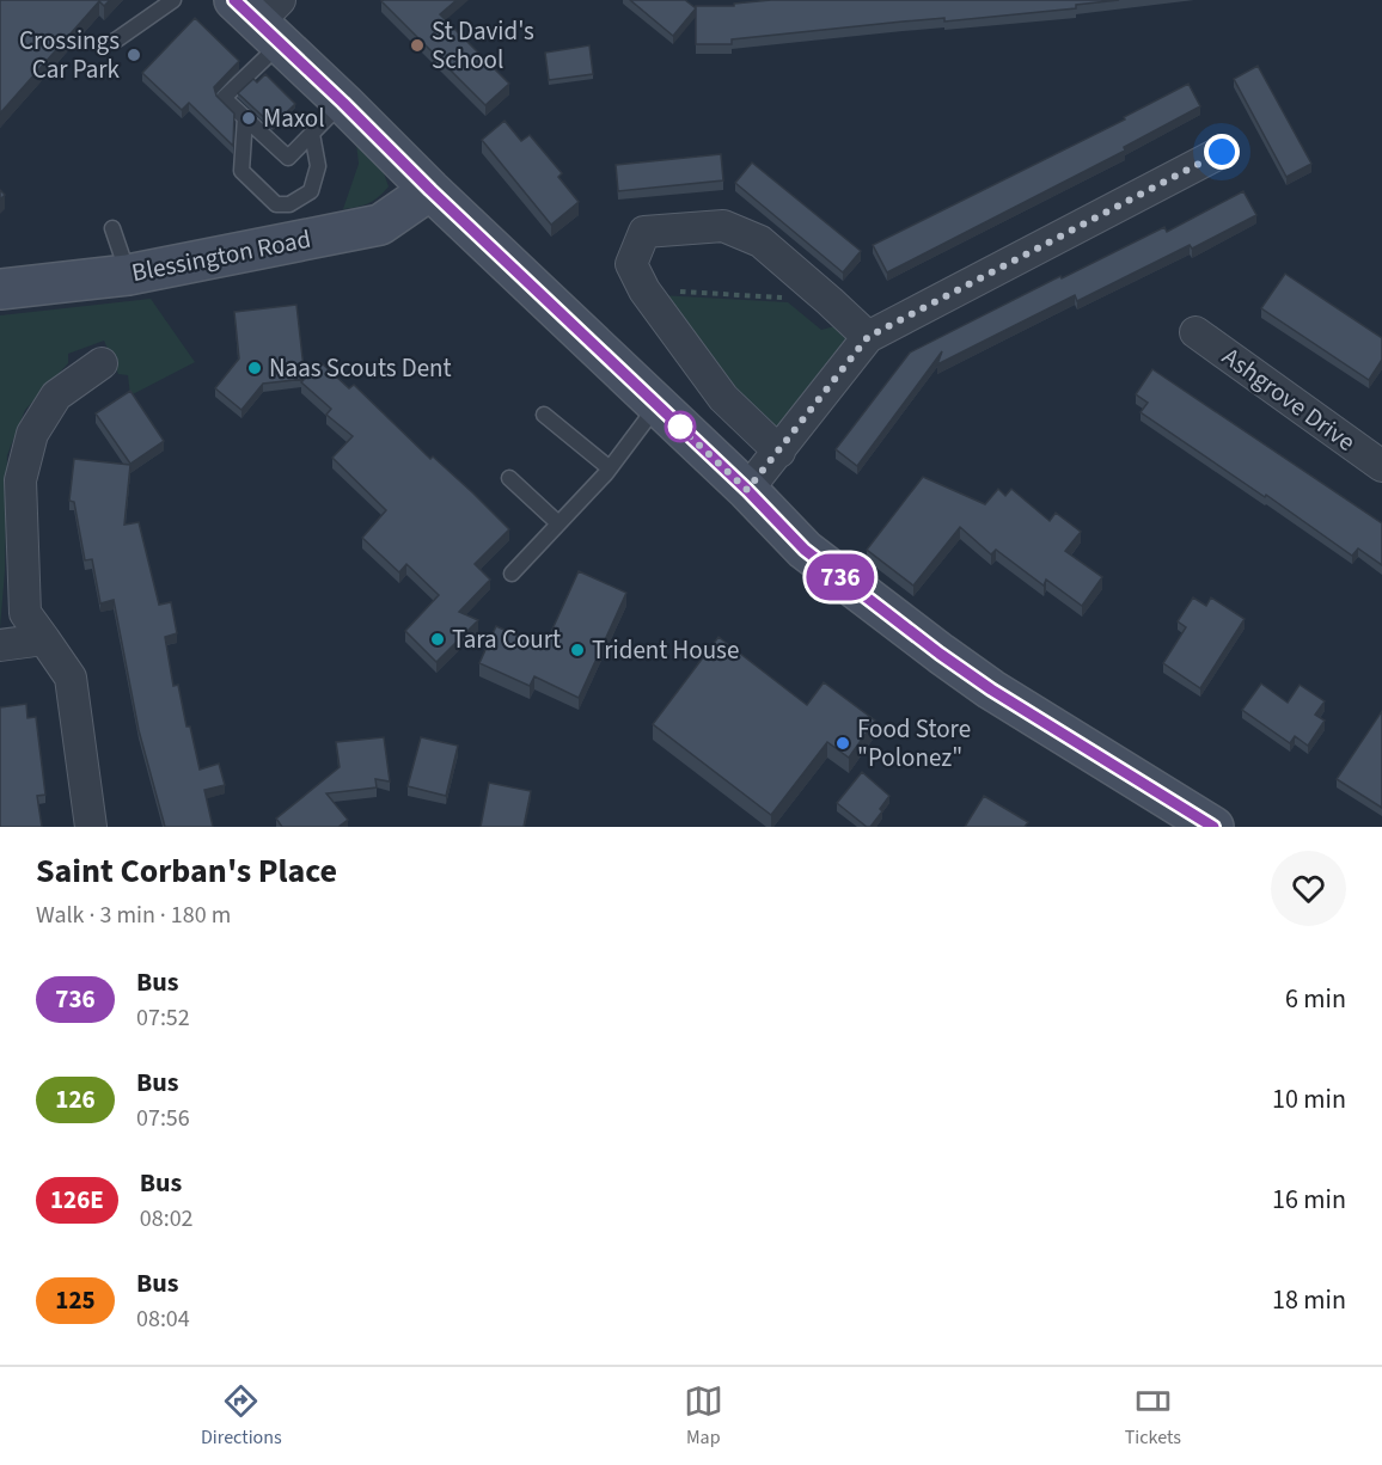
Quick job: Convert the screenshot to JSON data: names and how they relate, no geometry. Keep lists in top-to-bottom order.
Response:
{
  "streets": {
    "main road": ["Blessington Road"],
    "street": ["Ashgrove Drive"]
  },
  "places": [
    "St David's School",
    "Crossings Car Park",
    "Maxol",
    "Naas Scouts Dent",
    "Tara Court",
    "Trident House",
    "Food Store \"Polonez\""
  ],
  "lines": ["bus line 736"],
  "page": {
    "on_map": "736",
    "heading": ["Saint Corban's Place", "Walk · 3 min · 180 m"],
    "list": [
      {
        "mark": "736",
        "name": "Bus",
        "note": "07:52",
        "value": "6 min"
      },
      {
        "mark": "126",
        "name": "Bus",
        "note": "07:56",
        "value": "10 min"
      },
      {
        "mark": "126E",
        "name": "Bus",
        "note": "08:02",
        "value": "16 min"
      },
      {
        "mark": "125",
        "name": "Bus",
        "note": "08:04",
        "value": "18 min"
      }
    ],
    "tabs": ["Directions", "Map", "Tickets"]
  }
}
